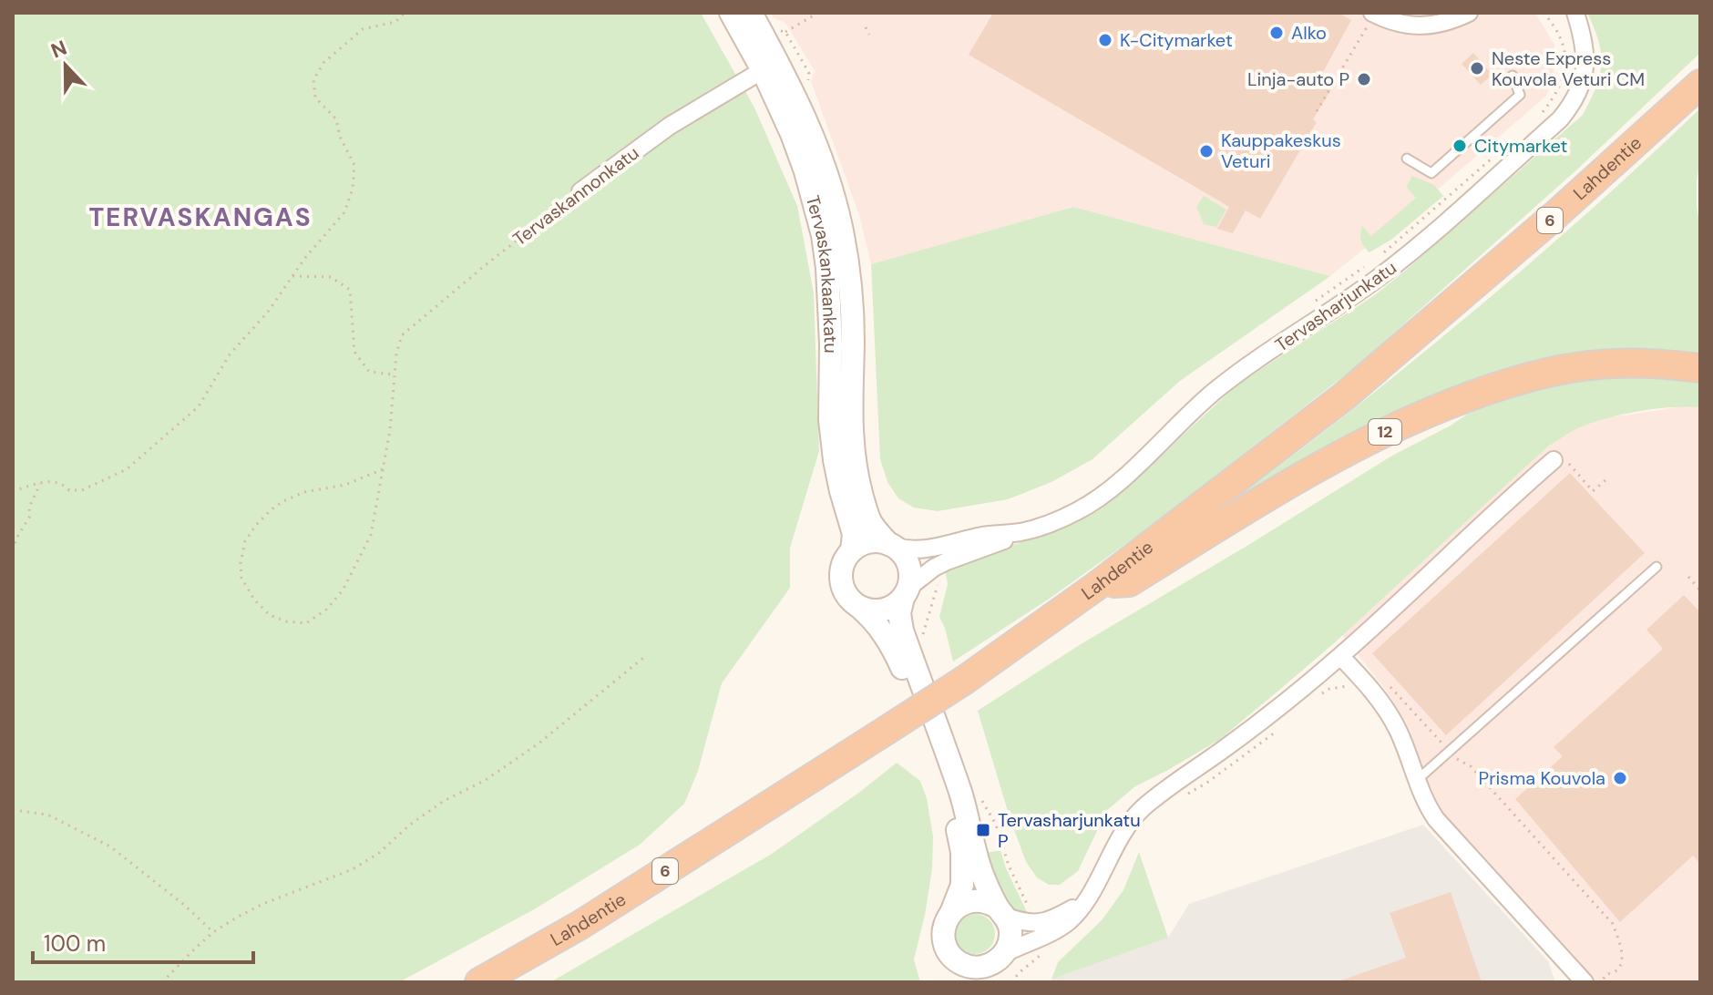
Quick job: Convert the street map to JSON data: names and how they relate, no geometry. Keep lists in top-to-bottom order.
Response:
{
  "streets": {
    "highway": ["Lahdentie", "6", "12"],
    "street": ["Tervaskannonkatu", "Tervaskankaankatu", "Tervasharjunkatu"]
  },
  "crossings": [
    ["Lahdentie", "12"],
    ["Tervaskannonkatu", "Tervaskankaankatu"],
    ["Tervaskankaankatu", "Tervasharjunkatu"]
  ],
  "districts": ["TERVASKANGAS"],
  "places": {
    "other": [
      "Alko",
      "K-Citymarket",
      "Neste Express Kouvola Veturi CM",
      "Linja-auto P",
      "Citymarket",
      "Kauppakeskus Veturi",
      "Prisma Kouvola"
    ],
    "transit": ["Tervasharjunkatu P"]
  },
  "scale_bar": "100 m",
  "north": "top"
}
